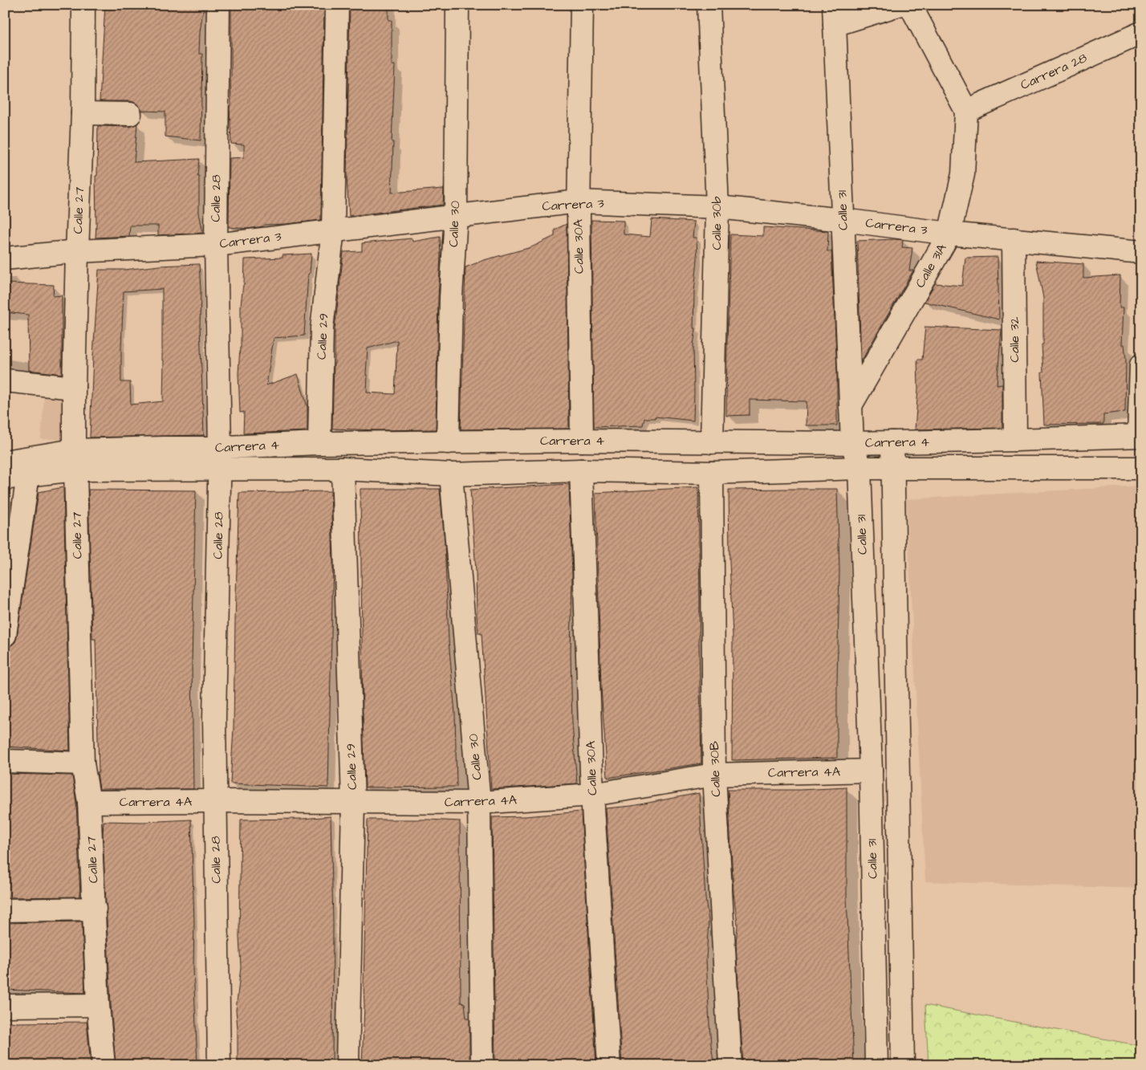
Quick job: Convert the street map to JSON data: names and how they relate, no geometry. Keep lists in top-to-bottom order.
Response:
{
  "streets": {
    "street": [
      "Carrera 28",
      "Calle 28",
      "Carrera 3",
      "Calle 27",
      "Calle 31",
      "Calle 30b",
      "Calle 30",
      "Calle 30A",
      "Calle 31A",
      "Calle 29",
      "Calle 32",
      "Carrera 4",
      "Calle 30B",
      "Carrera 4A"
    ]
  },
  "crossings": [
    ["Carrera 28", "Calle 31A"],
    ["Calle 28", "Carrera 3"],
    ["Calle 28", "Carrera 4"],
    ["Calle 28", "Carrera 4A"],
    ["Carrera 3", "Calle 27"],
    ["Carrera 3", "Calle 31"],
    ["Carrera 3", "Calle 30b"],
    ["Carrera 3", "Calle 30"],
    ["Carrera 3", "Calle 30A"],
    ["Carrera 3", "Calle 31A"],
    ["Carrera 3", "Calle 29"],
    ["Carrera 3", "Calle 32"],
    ["Calle 27", "Carrera 4"],
    ["Calle 27", "Carrera 4A"],
    ["Calle 31", "Calle 31A"],
    ["Calle 31", "Carrera 4"],
    ["Calle 31", "Carrera 4A"],
    ["Calle 30b", "Carrera 4"],
    ["Calle 30", "Carrera 4"],
    ["Calle 30", "Carrera 4A"],
    ["Calle 30A", "Carrera 4"],
    ["Calle 30A", "Carrera 4A"],
    ["Calle 29", "Carrera 4"],
    ["Calle 29", "Carrera 4A"],
    ["Calle 32", "Carrera 4"],
    ["Carrera 4", "Calle 30B"],
    ["Calle 30B", "Carrera 4A"]
  ]
}
